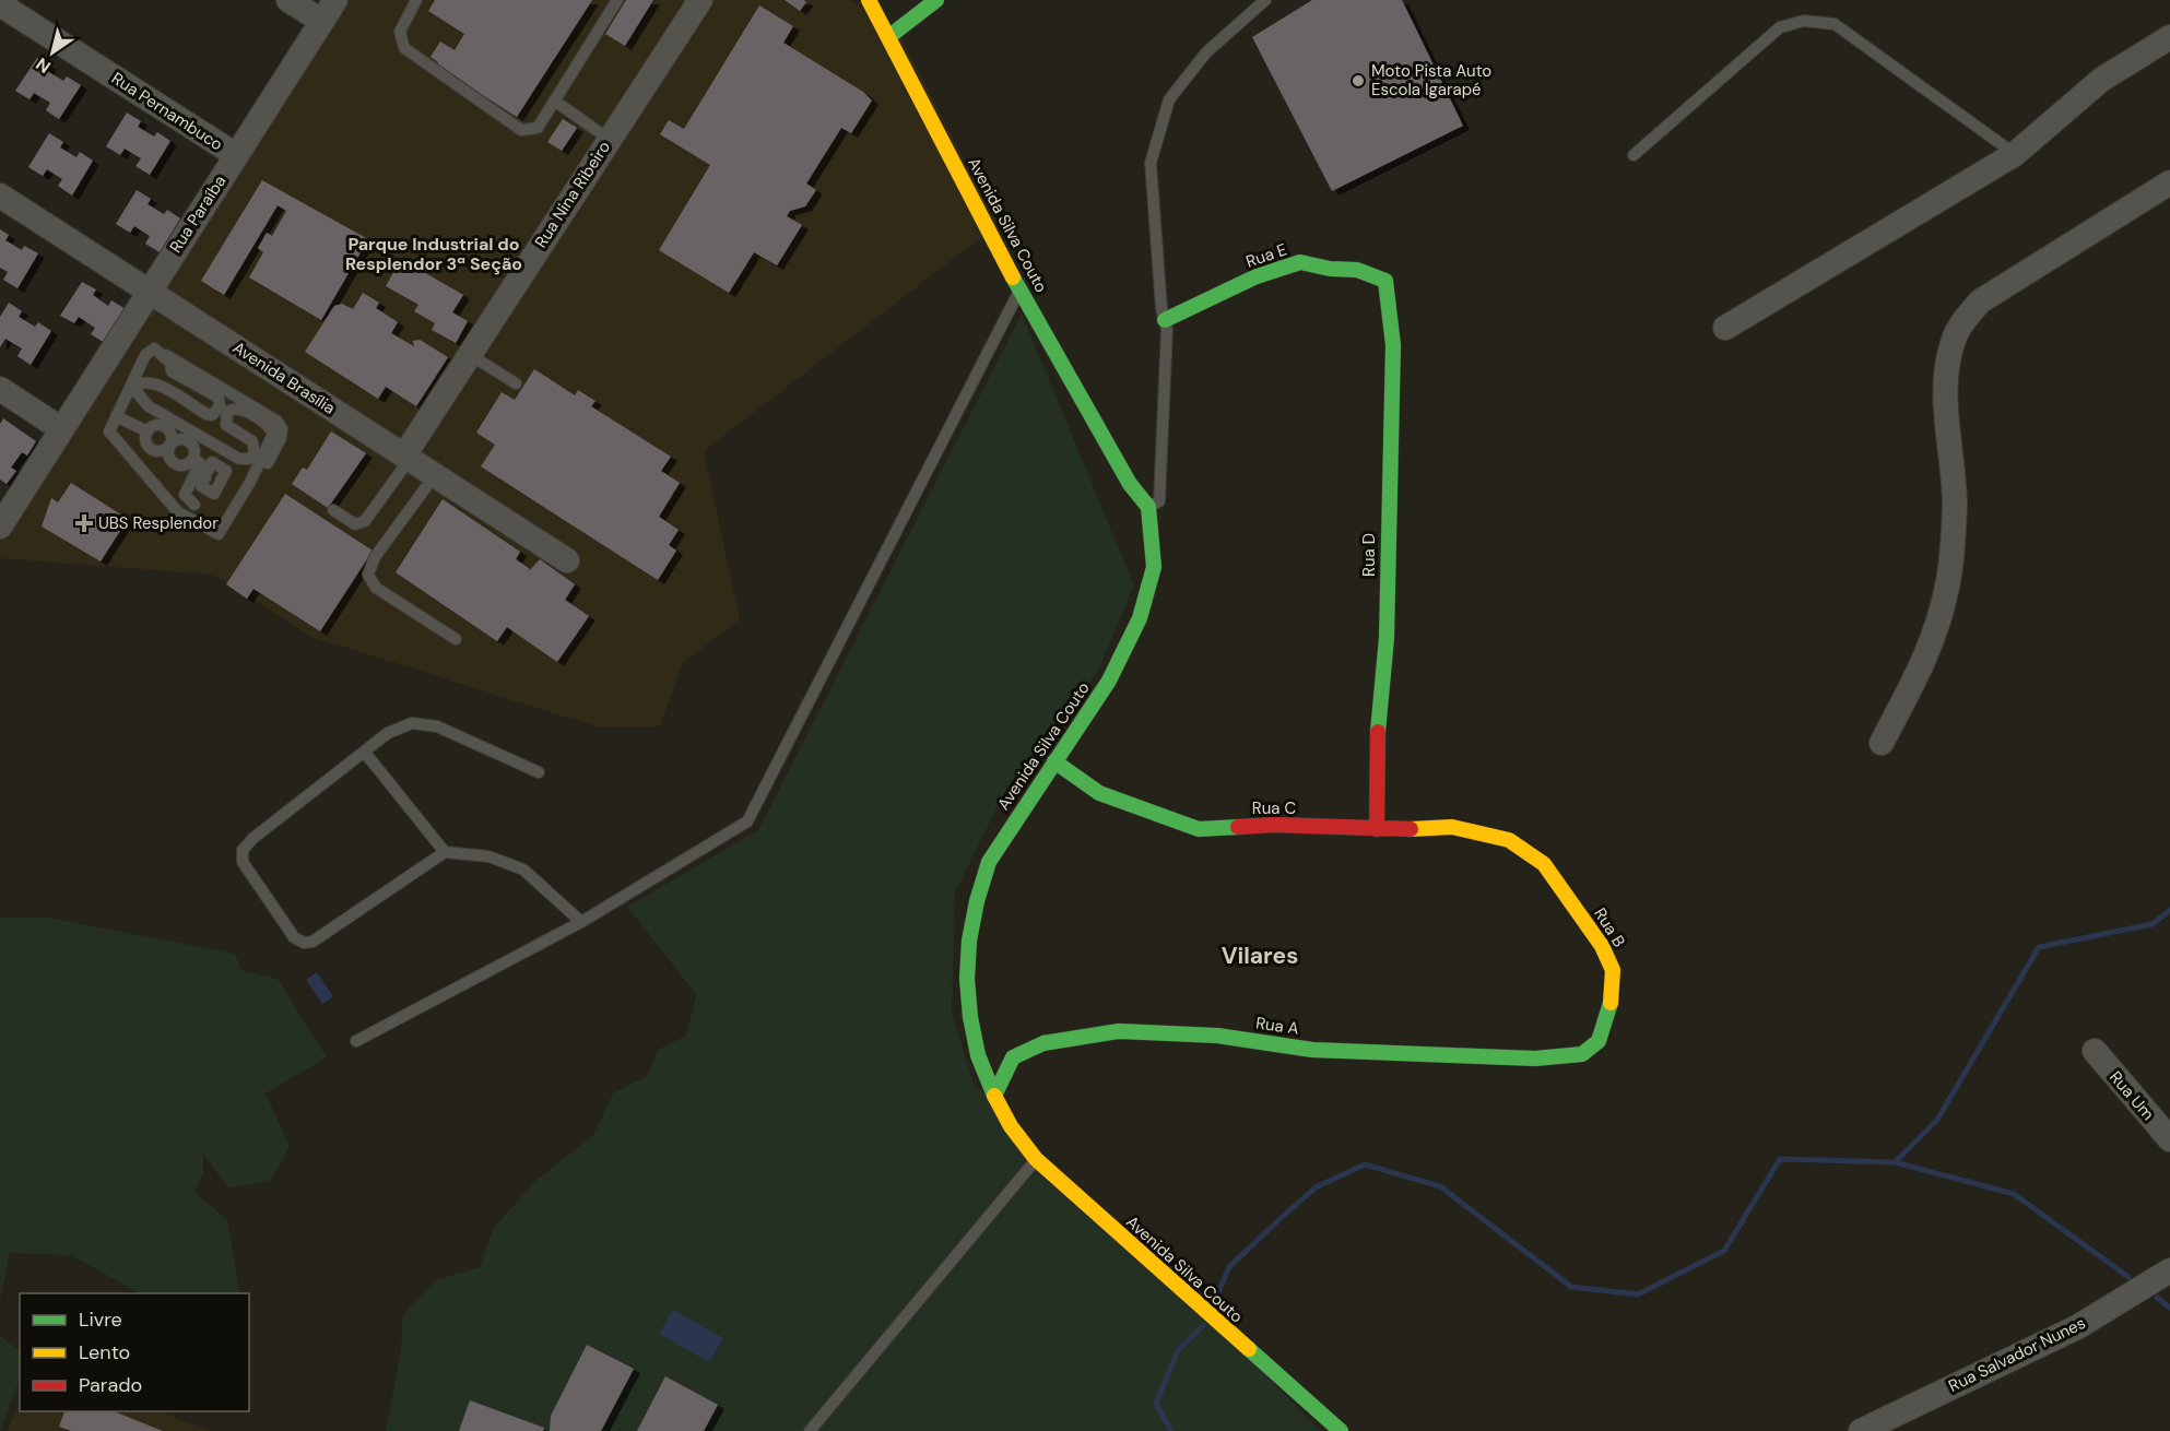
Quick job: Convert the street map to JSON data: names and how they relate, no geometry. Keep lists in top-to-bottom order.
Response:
{
  "streets": {
    "street": [
      "Rua Pernambuco",
      "Rua Nina Ribeiro",
      "Rua Paraíba",
      "Avenida Silva Couto",
      "Rua E",
      "Avenida Brasília",
      "Rua D",
      "Rua C",
      "Rua B",
      "Rua A",
      "Rua Um",
      "Rua Salvador Nunes"
    ]
  },
  "crossings": [
    ["Rua Pernambuco", "Rua Paraíba"],
    ["Rua Nina Ribeiro", "Avenida Brasília"],
    ["Rua Paraíba", "Avenida Brasília"],
    ["Avenida Silva Couto", "Rua C"],
    ["Avenida Silva Couto", "Rua A"],
    ["Rua E", "Rua D"],
    ["Rua D", "Rua C"],
    ["Rua C", "Rua B"],
    ["Rua B", "Rua A"]
  ],
  "districts": ["Parque Industrial do Resplendor 3ª Seção", "Vilares"],
  "places": {
    "other": ["Moto Pista Auto Escola Igarapé"],
    "health": ["UBS Resplendor"]
  },
  "legend": ["Livre", "Lento", "Parado"],
  "north": "bottom left"
}
